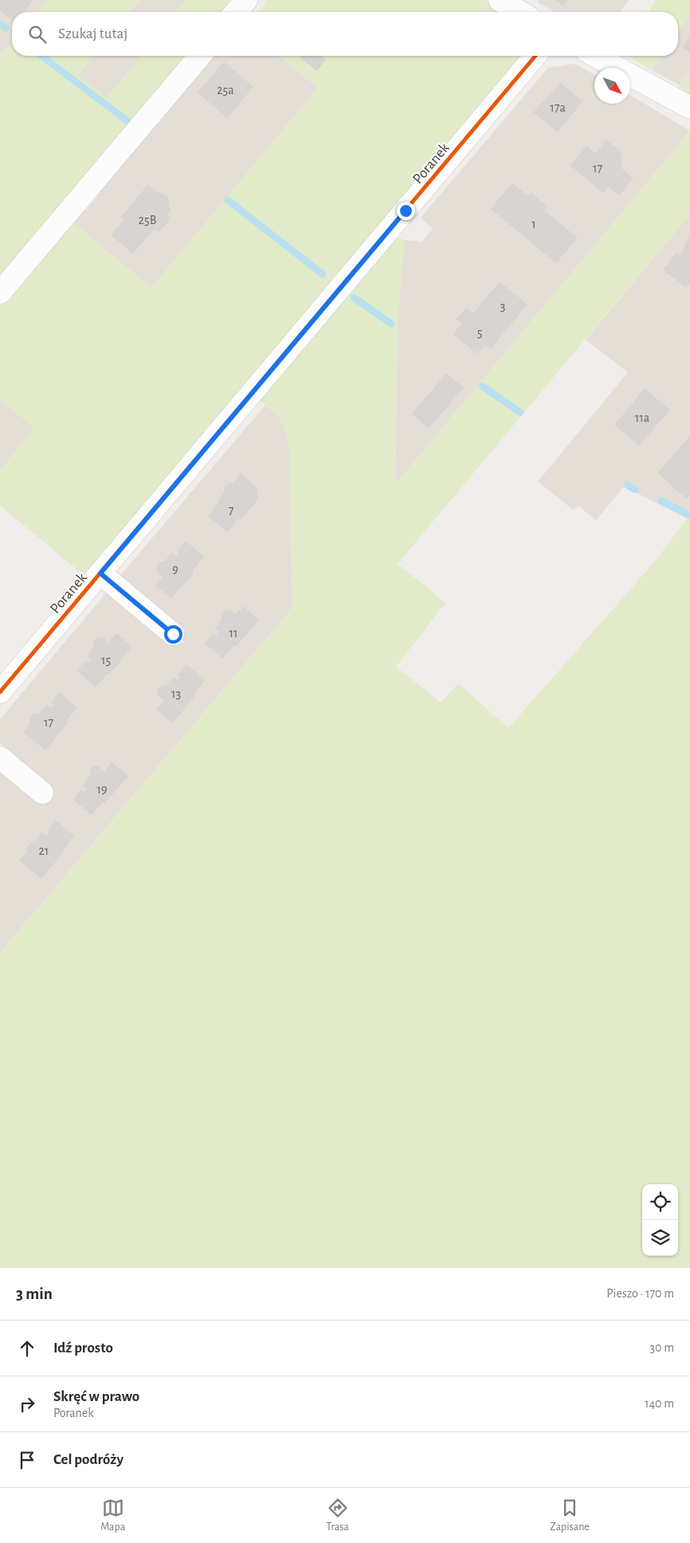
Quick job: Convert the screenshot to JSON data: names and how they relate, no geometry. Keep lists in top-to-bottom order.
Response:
{
  "streets": {
    "street": ["Poranek"]
  },
  "house_numbers": [
    "25a",
    "17a",
    "17",
    "25B",
    "1",
    "3",
    "5",
    "11a",
    "7",
    "9",
    "11",
    "15",
    "13",
    "17",
    "19",
    "21"
  ],
  "north": "bottom right",
  "page": {
    "search": "Szukaj tutaj",
    "heading": ["3 min", "Pieszo · 170 m"],
    "list": [
      ["Idź prosto", "30 m"],
      ["Skręć w prawo", "Poranek", "140 m"],
      "Cel podróży"
    ],
    "nav": ["Mapa", "Trasa", "Zapisane"]
  }
}
